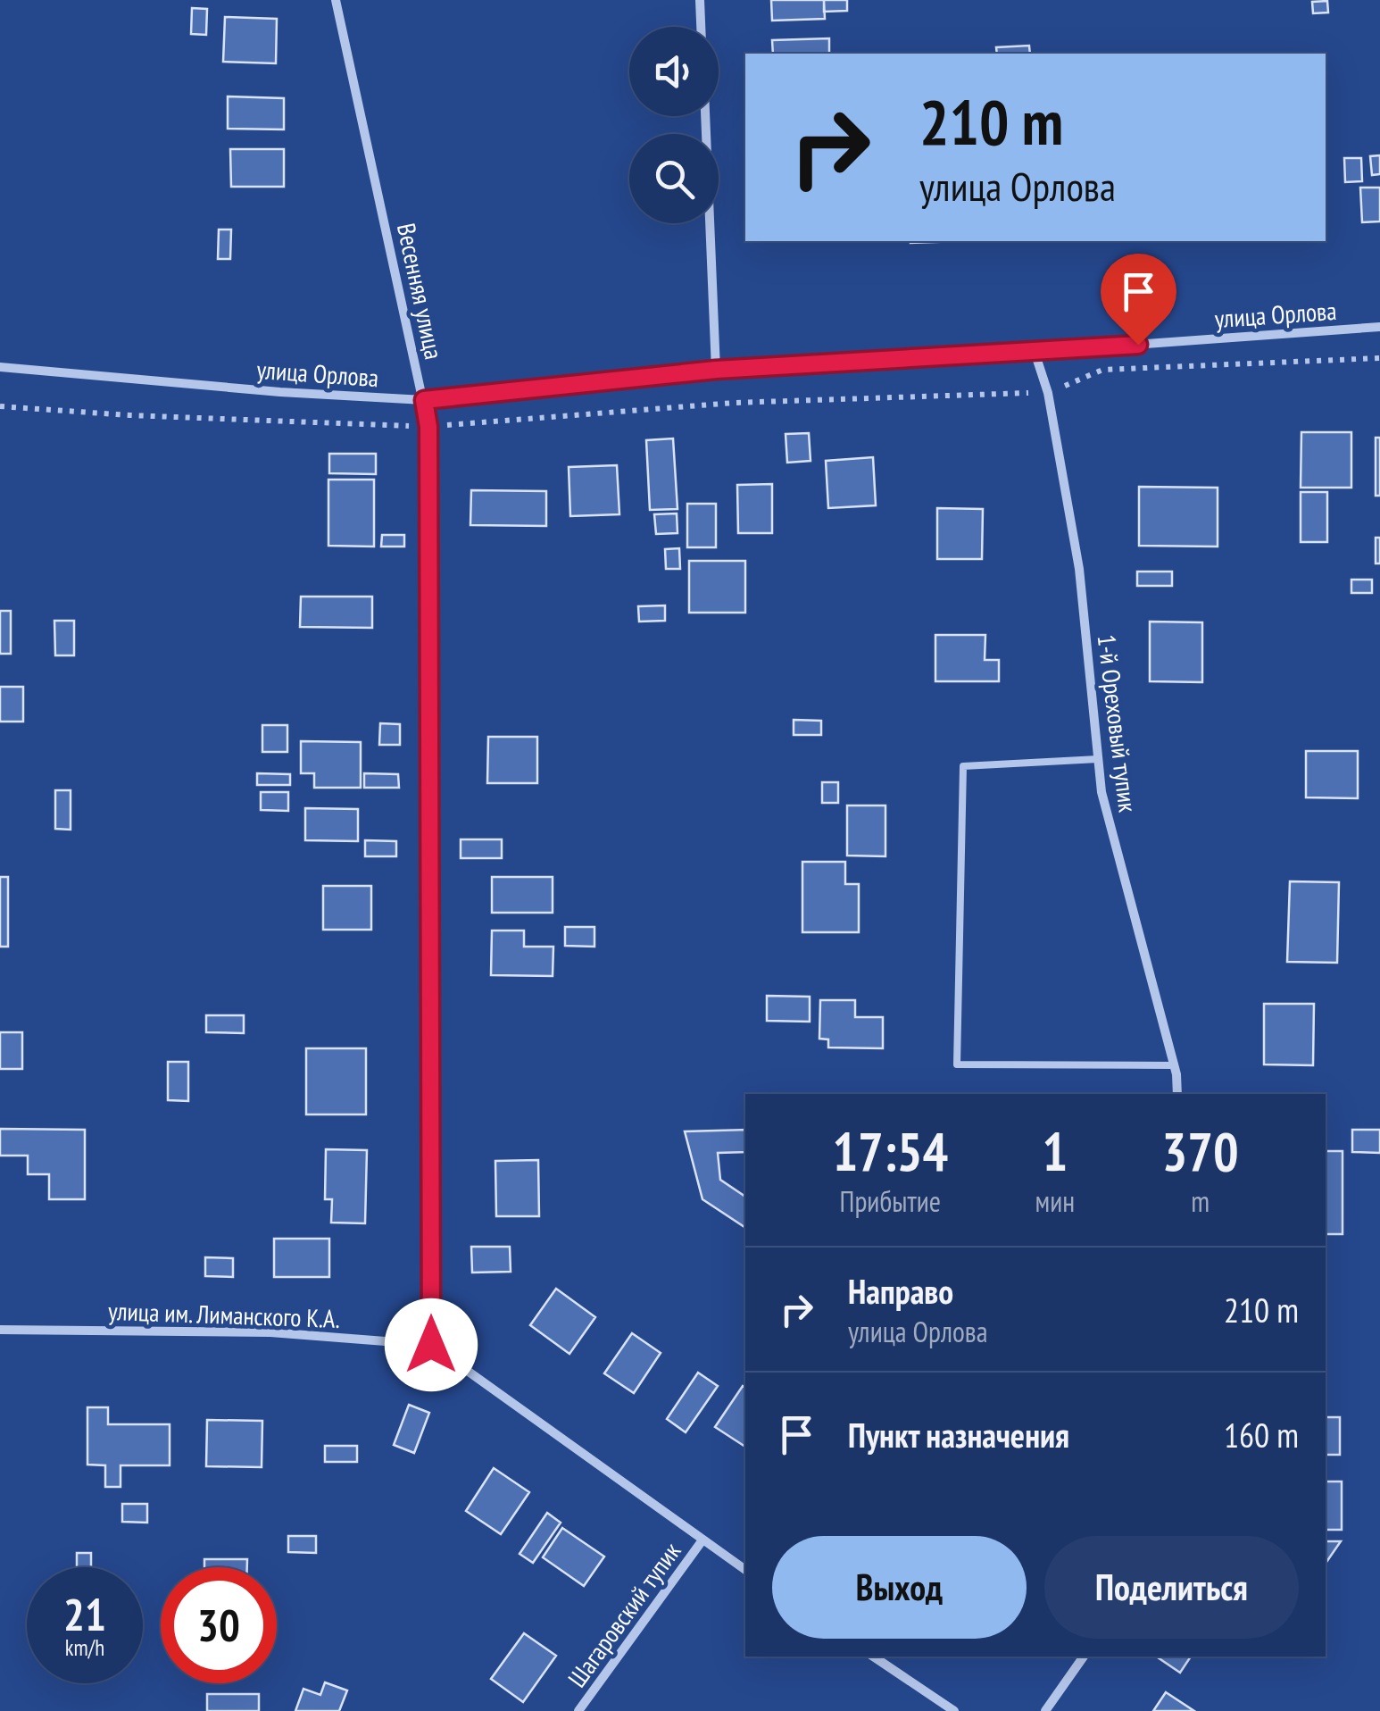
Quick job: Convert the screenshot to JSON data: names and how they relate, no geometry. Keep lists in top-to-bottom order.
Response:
{
  "streets": {
    "street": [
      "Весенняя улица",
      "улица Орлова",
      "1-й Ореховый тупик",
      "улица им. Лиманского К.А.",
      "Шагаровский тупик"
    ]
  },
  "crossings": [
    ["Весенняя улица", "улица Орлова"],
    ["Весенняя улица", "улица им. Лиманского К.А."],
    ["улица Орлова", "1-й Ореховый тупик"]
  ],
  "page": {
    "turn": ["210 m", "улица Орлова"],
    "eta": [
      "17:54",
      "Прибытие",
      "1",
      "мин",
      "370",
      "m"
    ],
    "list": [
      {
        "name": "Направо",
        "note": "улица Орлова",
        "value": "210 m"
      },
      {
        "name": "Пункт назначения",
        "value": "160 m"
      }
    ],
    "buttons": ["Выход", "Поделиться"],
    "speed": "21 km/h",
    "limit": "30"
  }
}
